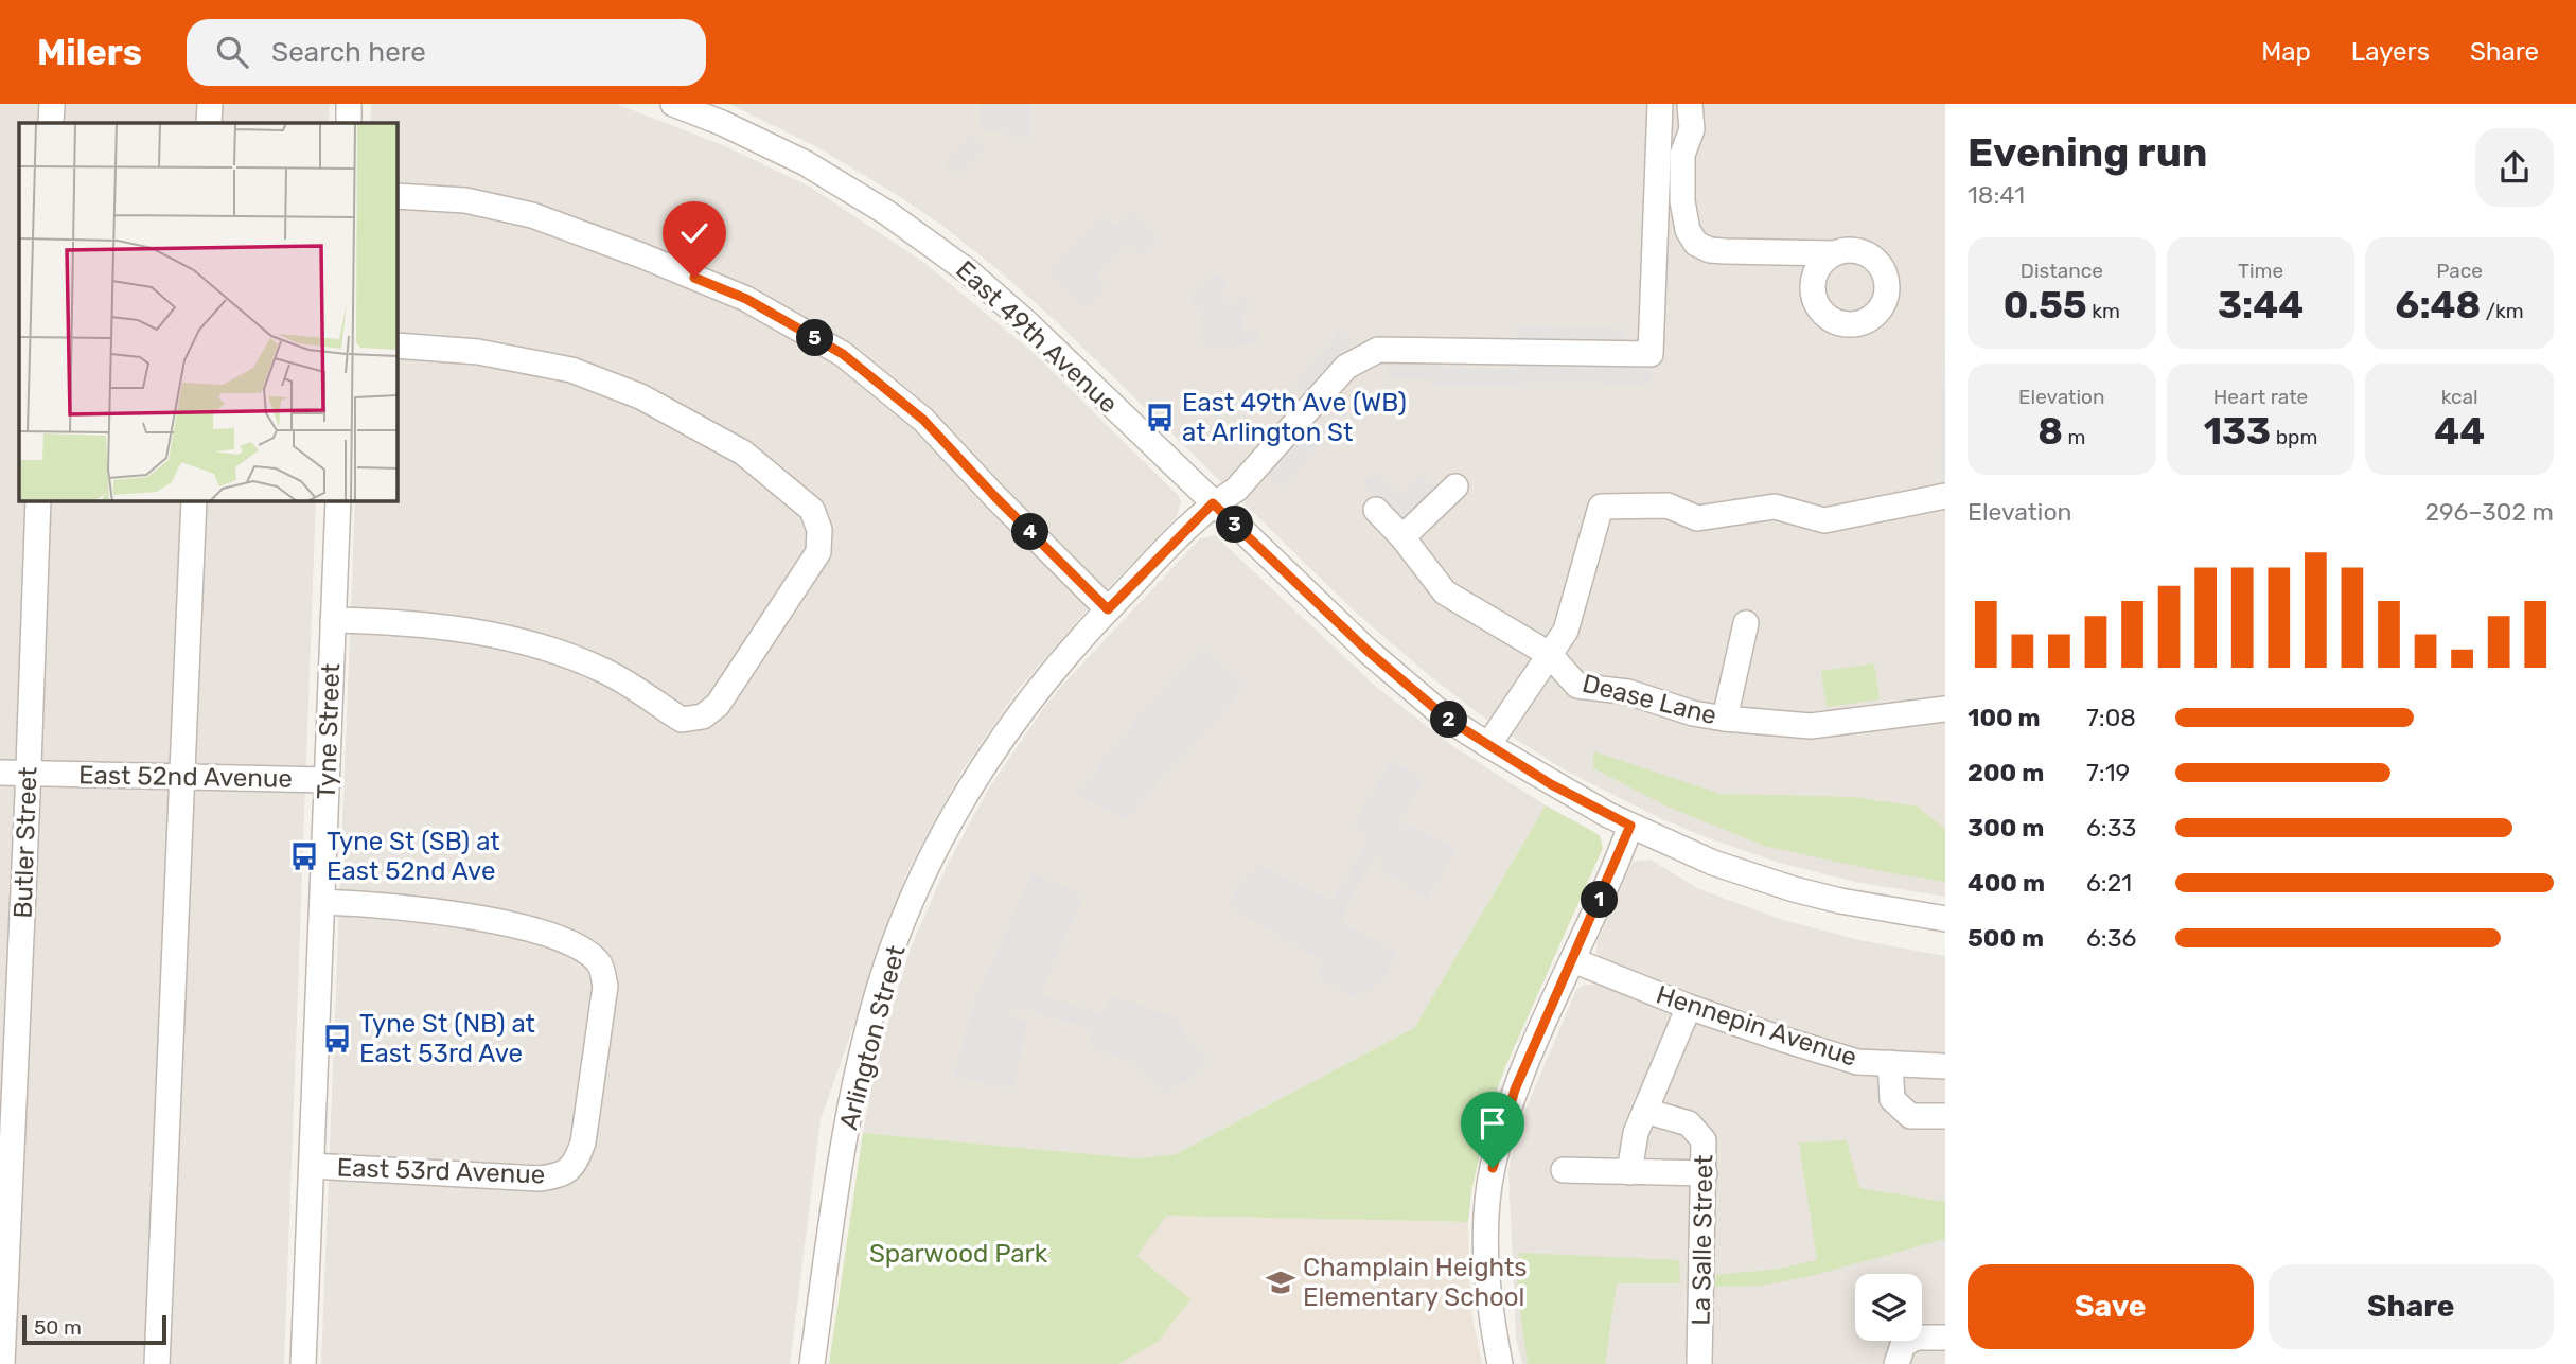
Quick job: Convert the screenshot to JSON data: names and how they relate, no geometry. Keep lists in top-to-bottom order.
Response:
{
  "streets": {
    "street": [
      "East 49th Avenue",
      "Dease Lane",
      "Tyne Street",
      "East 52nd Avenue",
      "Butler Street",
      "Hennepin Avenue",
      "Arlington Street",
      "East 53rd Avenue",
      "La Salle Street"
    ]
  },
  "crossings": [
    ["East 49th Avenue", "Arlington Street"],
    ["Tyne Street", "East 52nd Avenue"],
    ["Tyne Street", "East 53rd Avenue"],
    ["East 52nd Avenue", "Butler Street"]
  ],
  "parks": ["Sparwood Park"],
  "places": {
    "bus stop": ["East 49th Ave (WB) at Arlington St", "Tyne St (SB) at East 52nd Ave", "Tyne St (NB) at East 53rd Ave"],
    "school or university": ["Champlain Heights Elementary School"]
  },
  "scale_bar": "50 m",
  "page": {
    "header": "Milers",
    "search": "Search here",
    "nav": ["Map", "Layers", "Share"],
    "heading": ["Evening run", "18:41"],
    "stats": [
      ["Distance", "0.55 km"],
      ["Time", "3:44"],
      ["Pace", "6:48 /km"],
      ["Elevation", "8 m"],
      ["Heart rate", "133 bpm"],
      ["kcal", "44"]
    ],
    "pins": [
      "5",
      "3",
      "4",
      "2",
      "1"
    ],
    "chart": ["Elevation", "296–302 m"],
    "list": [
      {
        "name": "100 m",
        "note": "7:08"
      },
      {
        "name": "200 m",
        "note": "7:19"
      },
      {
        "name": "300 m",
        "note": "6:33"
      },
      {
        "name": "400 m",
        "note": "6:21"
      },
      {
        "name": "500 m",
        "note": "6:36"
      }
    ],
    "buttons": ["Save", "Share"],
    "scale": "50 m"
  }
}
